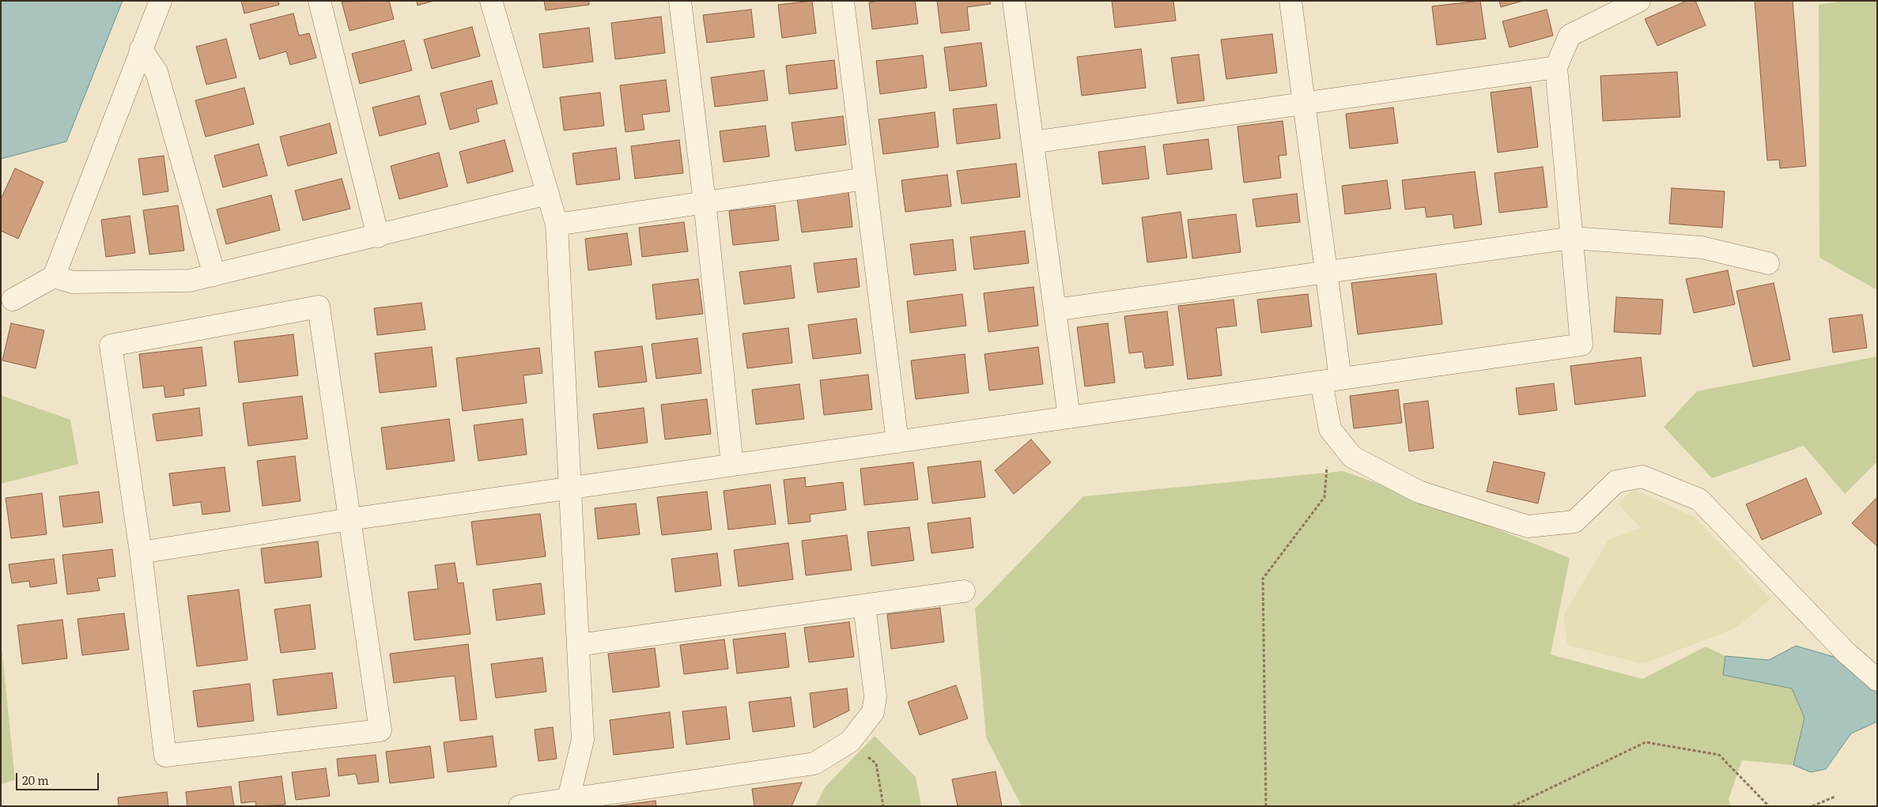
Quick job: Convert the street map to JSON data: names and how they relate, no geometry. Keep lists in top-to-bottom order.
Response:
{
  "scale_bar": "20 m"
}
